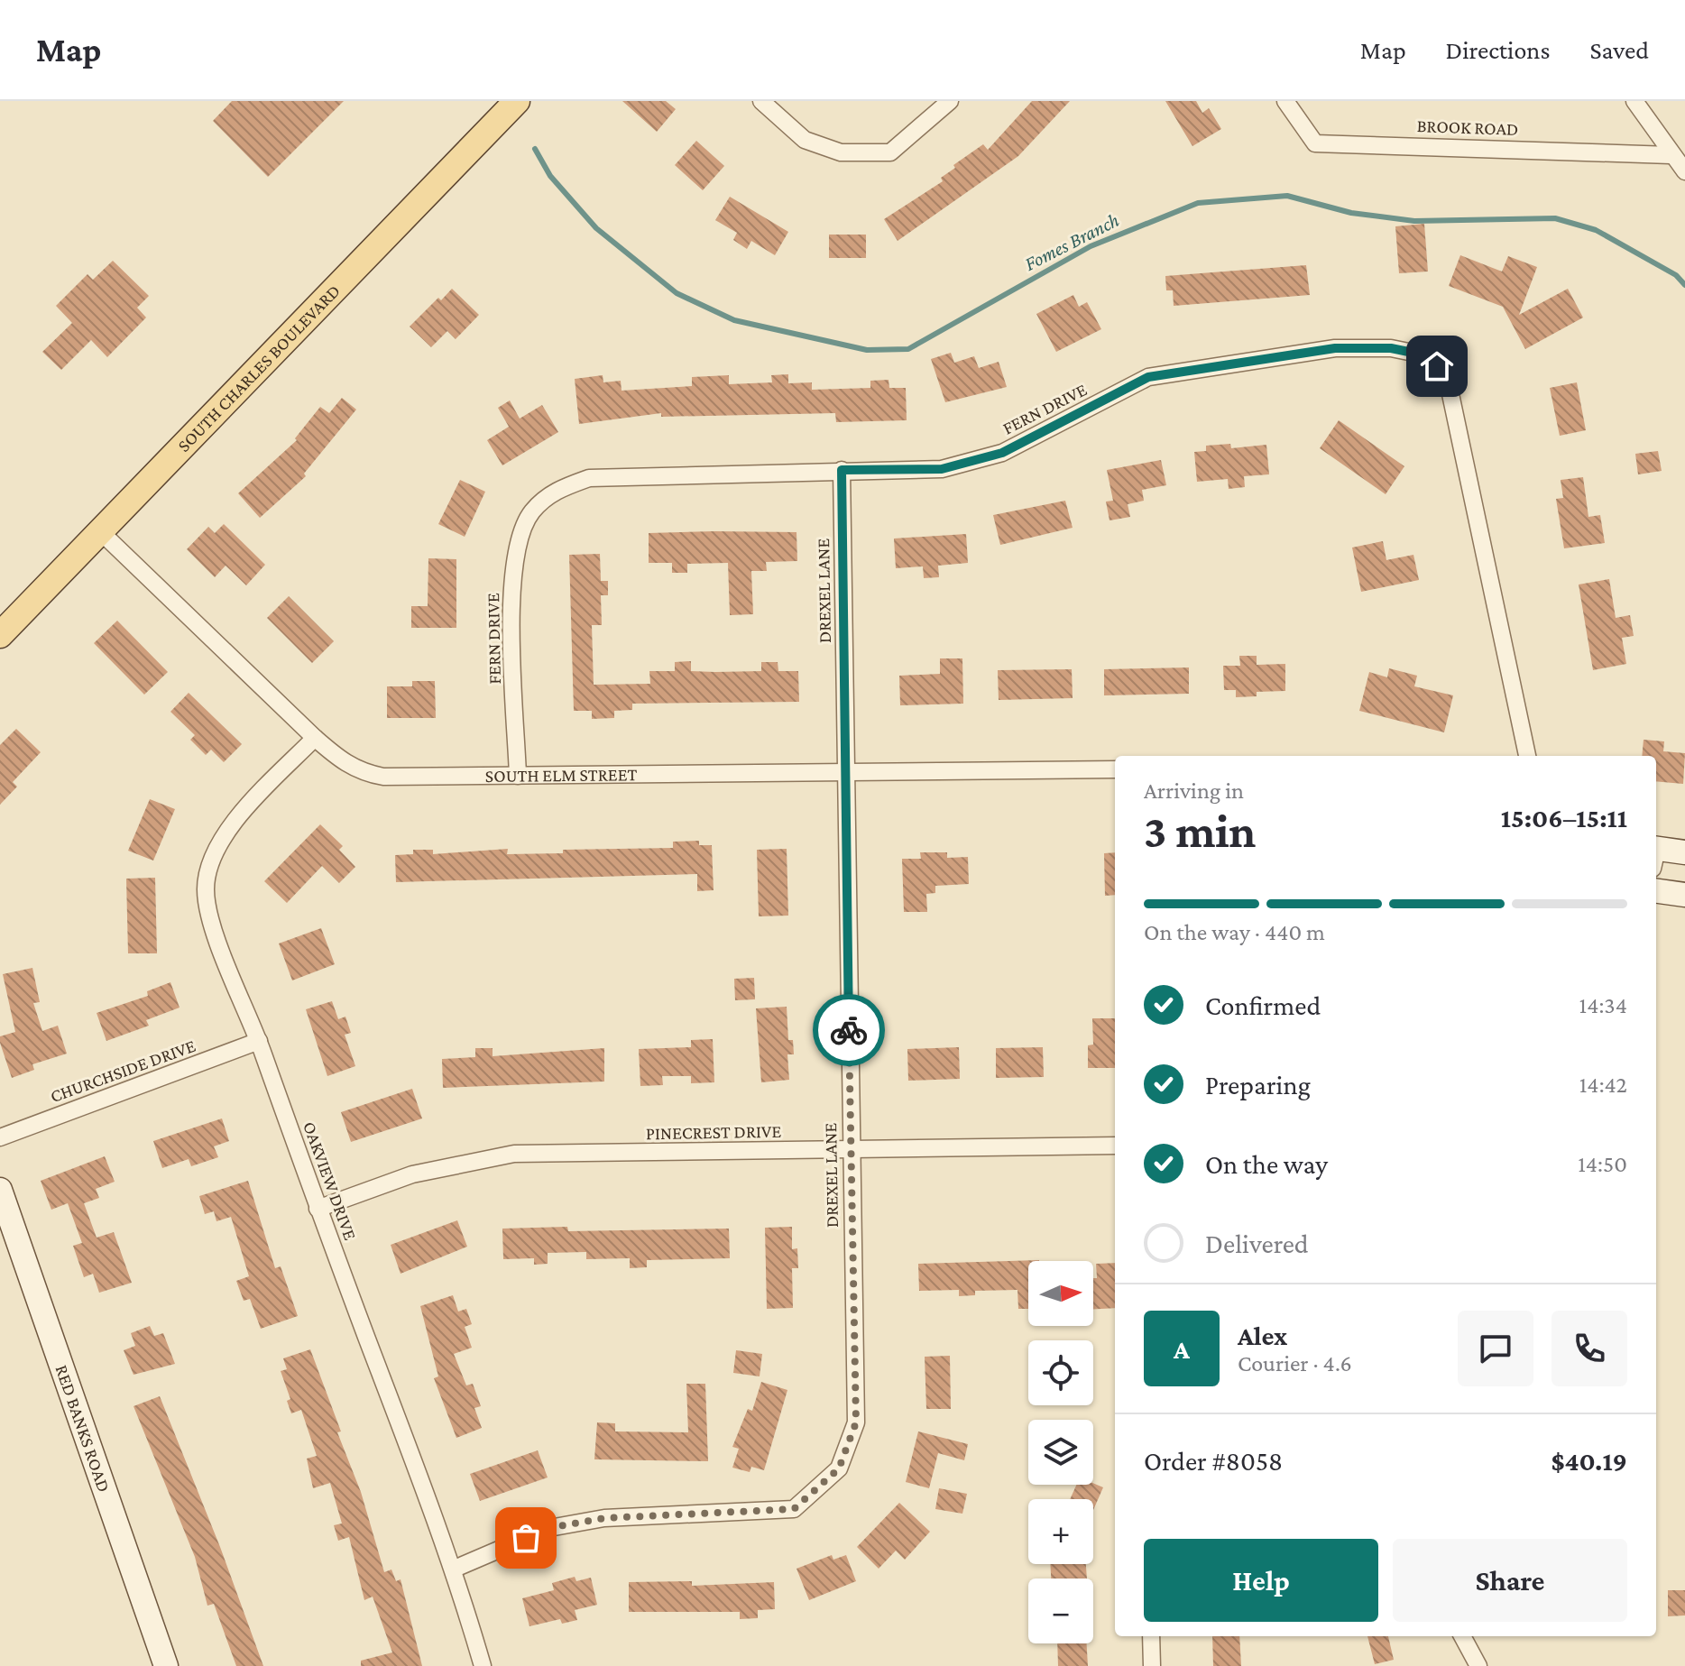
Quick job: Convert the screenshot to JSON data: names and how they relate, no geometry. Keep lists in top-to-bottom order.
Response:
{
  "streets": {
    "main road": ["SOUTH CHARLES BOULEVARD"],
    "street": [
      "BROOK ROAD",
      "FERN DRIVE",
      "DREXEL LANE",
      "SOUTH ELM STREET",
      "CHURCHSIDE DRIVE",
      "PINECREST DRIVE",
      "OAKVIEW DRIVE",
      "RED BANKS ROAD"
    ]
  },
  "crossings": [
    ["SOUTH CHARLES BOULEVARD", "SOUTH ELM STREET"],
    ["FERN DRIVE", "DREXEL LANE"],
    ["FERN DRIVE", "SOUTH ELM STREET"],
    ["DREXEL LANE", "SOUTH ELM STREET"],
    ["DREXEL LANE", "PINECREST DRIVE"],
    ["DREXEL LANE", "OAKVIEW DRIVE"],
    ["SOUTH ELM STREET", "OAKVIEW DRIVE"],
    ["CHURCHSIDE DRIVE", "OAKVIEW DRIVE"],
    ["PINECREST DRIVE", "OAKVIEW DRIVE"]
  ],
  "water": ["Fomes Branch"],
  "north": "right",
  "page": {
    "header": "Map",
    "nav": ["Map", "Directions", "Saved"],
    "heading": ["3 min", "Arriving in", "15:06–15:11"],
    "panel": [
      "Alex",
      "Courier · 4.6",
      "Order #8058",
      "$40.19"
    ],
    "bar": "On the way · 440 m",
    "list": [
      ["Confirmed", "14:34"],
      ["Preparing", "14:42"],
      ["On the way", "14:50"],
      "Delivered"
    ],
    "map_buttons": ["+", "−"],
    "round": "A",
    "buttons": ["Help", "Share"]
  }
}
